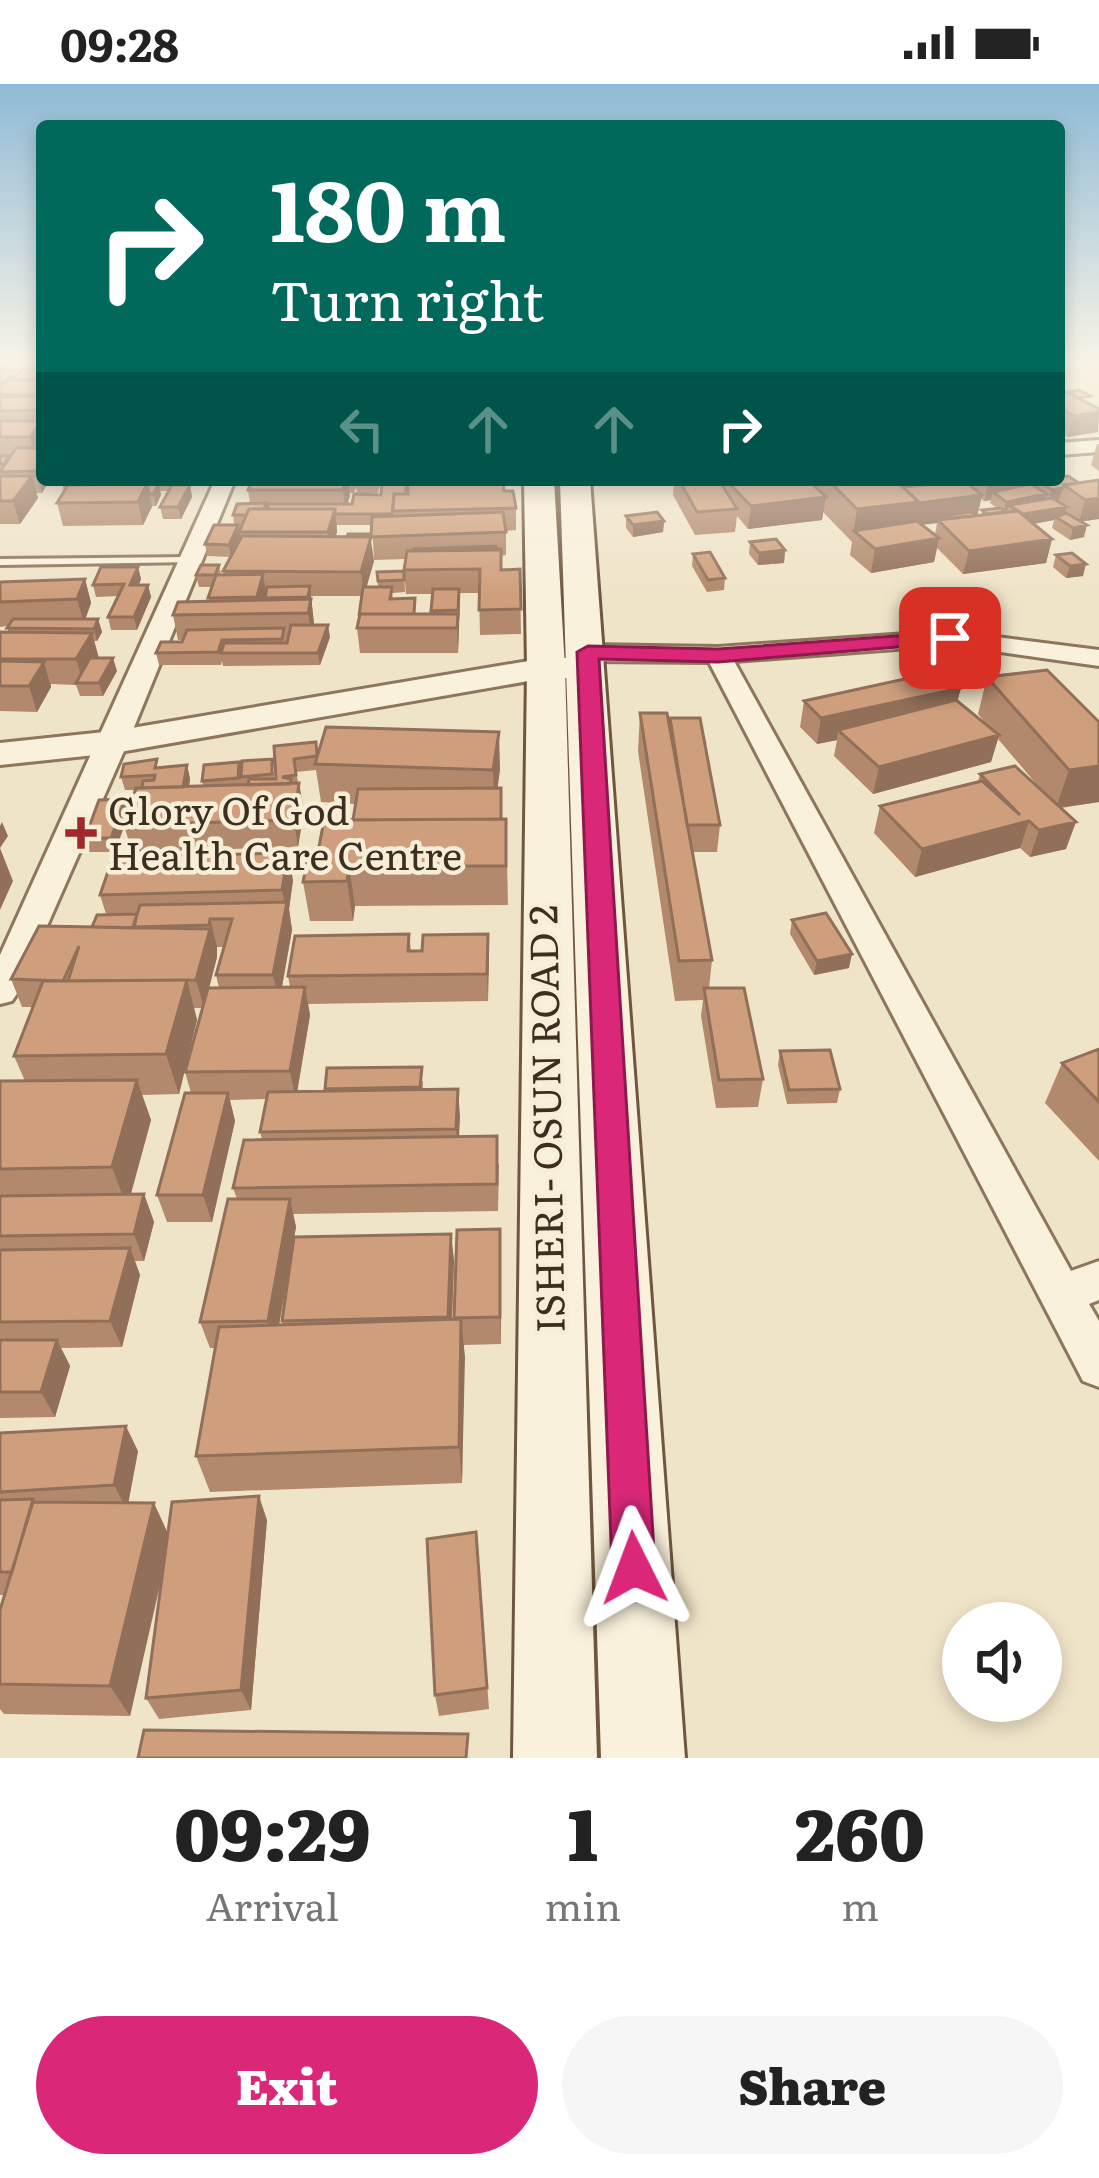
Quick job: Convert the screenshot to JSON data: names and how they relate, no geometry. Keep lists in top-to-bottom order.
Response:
{
  "streets": {
    "main road": ["ISHERI- OSUN ROAD 2"]
  },
  "places": {
    "health": ["Glory Of God Health Care Centre"]
  },
  "page": {
    "status": "09:28",
    "turn": ["180 m", "Turn right"],
    "eta": [
      "09:29",
      "Arrival",
      "1",
      "min",
      "260",
      "m"
    ],
    "buttons": ["Exit", "Share"]
  }
}
